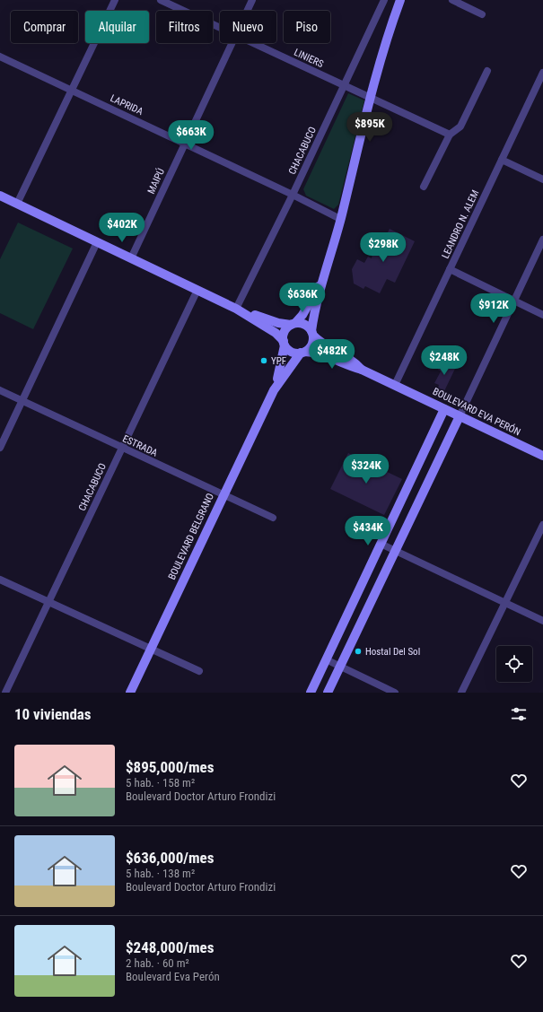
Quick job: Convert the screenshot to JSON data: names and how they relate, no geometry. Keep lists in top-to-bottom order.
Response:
{
  "streets": {
    "street": [
      "LINIERS",
      "LAPRIDA",
      "CHACABUCO",
      "MAIPÚ",
      "LEANDRO N. ALEM",
      "BOULEVARD EVA PERÓN",
      "ESTRADA",
      "BOULEVARD BELGRANO"
    ]
  },
  "crossings": [
    ["LINIERS", "CHACABUCO"],
    ["LAPRIDA", "CHACABUCO"],
    ["LAPRIDA", "MAIPÚ"],
    ["CHACABUCO", "ESTRADA"],
    ["LEANDRO N. ALEM", "BOULEVARD EVA PERÓN"],
    ["ESTRADA", "BOULEVARD BELGRANO"]
  ],
  "places": ["YPF", "Hostal Del Sol"],
  "page": {
    "chip": [
      "Comprar",
      "Alquilar",
      "Filtros",
      "Nuevo",
      "Piso"
    ],
    "price": [
      "$895K",
      "$663K",
      "$402K",
      "$298K",
      "$636K",
      "$912K",
      "$482K",
      "$248K",
      "$324K",
      "$434K"
    ],
    "heading": "10 viviendas",
    "list": [
      {
        "name": "$895,000/mes",
        "note": "5 hab. · 158 m² · Boulevard Doctor Arturo Frondizi"
      },
      {
        "name": "$636,000/mes",
        "note": "5 hab. · 138 m² · Boulevard Doctor Arturo Frondizi"
      },
      {
        "name": "$248,000/mes",
        "note": "2 hab. · 60 m² · Boulevard Eva Perón"
      }
    ]
  }
}
